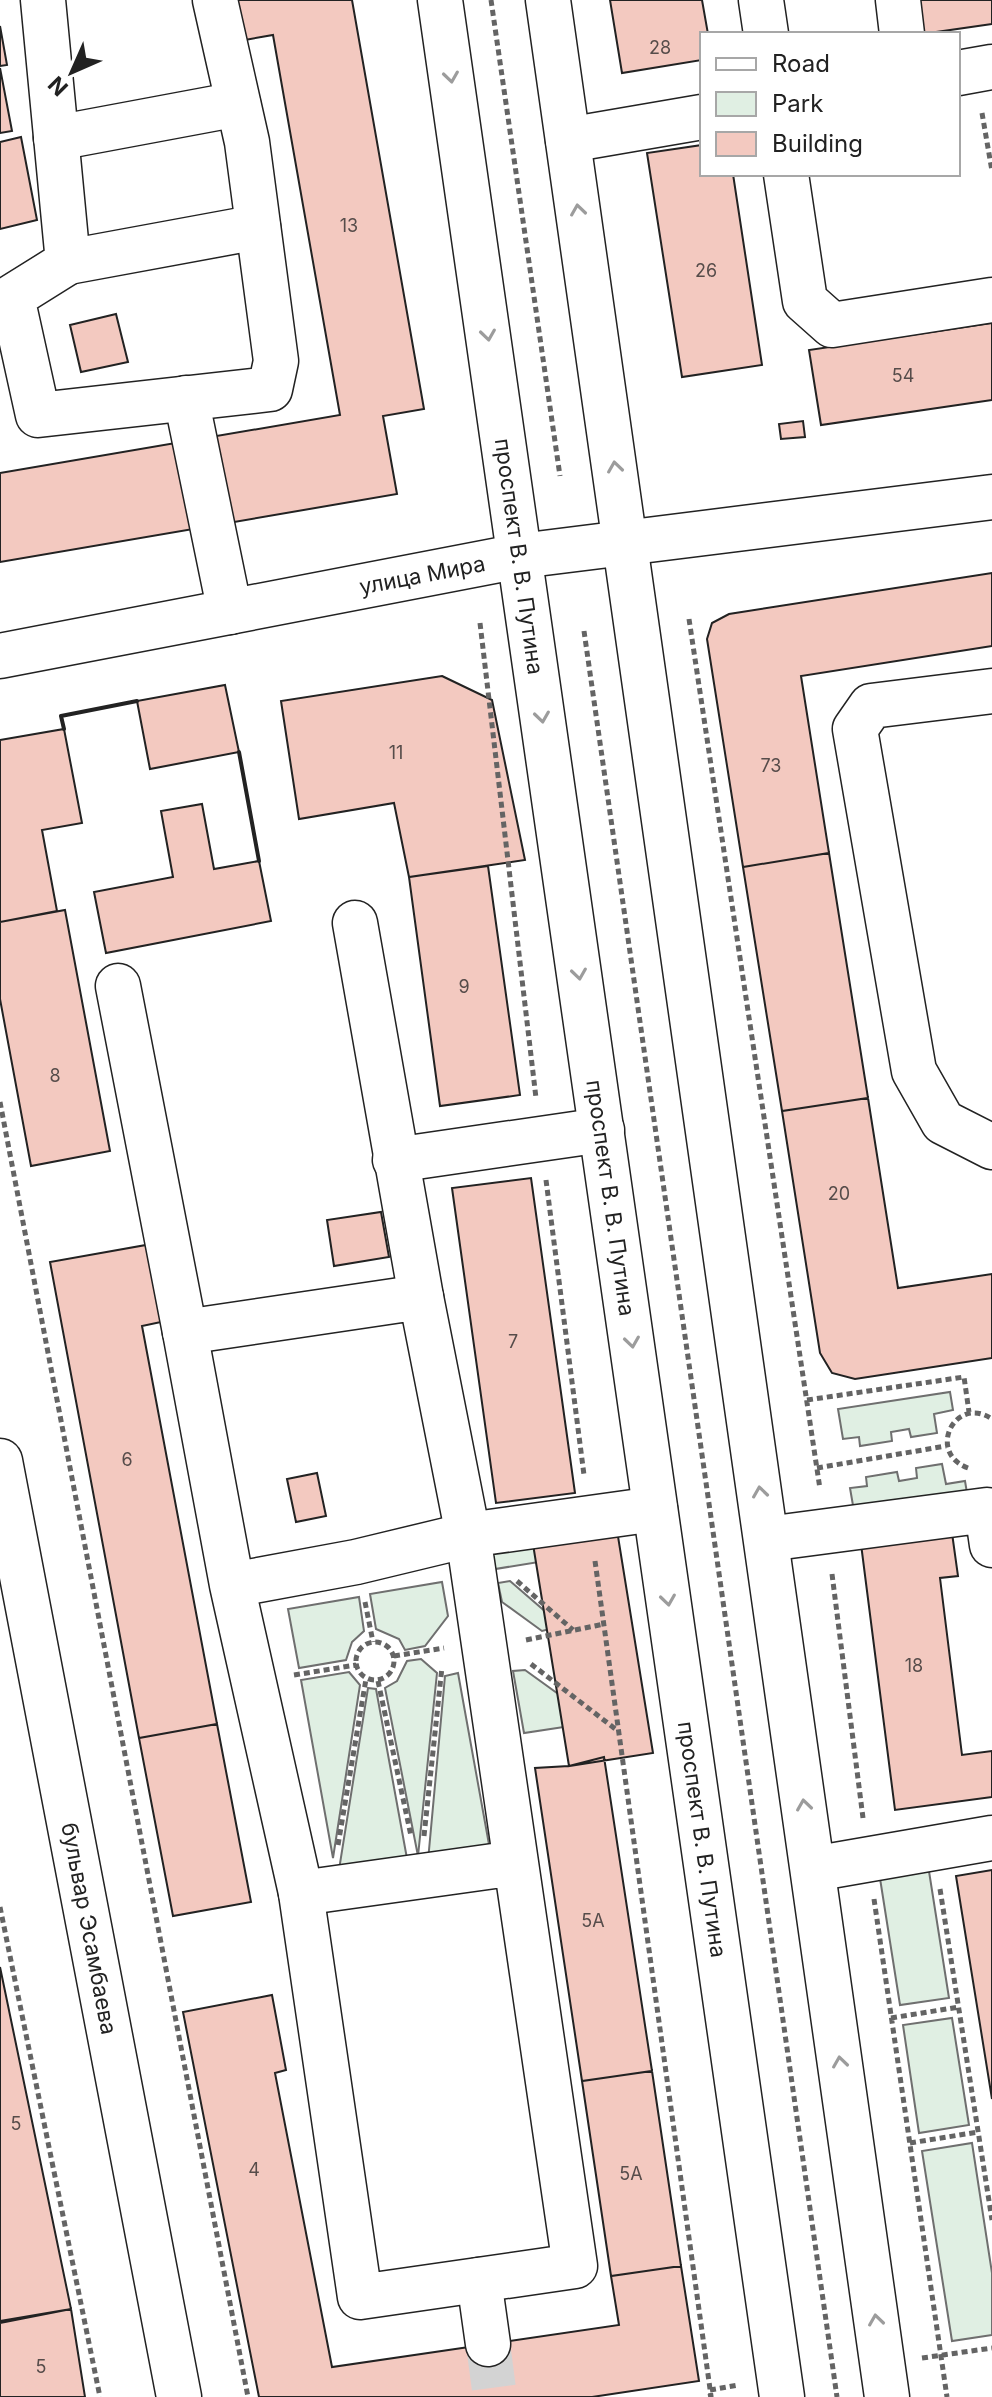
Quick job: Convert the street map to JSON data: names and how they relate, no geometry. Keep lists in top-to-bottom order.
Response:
{
  "streets": {
    "main road": ["проспект В. В. Путина", "улица Мира", "бульвар Эсамбаева"]
  },
  "crossings": [
    ["проспект В. В. Путина", "улица Мира"]
  ],
  "house_numbers": [
    "28",
    "13",
    "26",
    "54",
    "11",
    "73",
    "9",
    "8",
    "20",
    "7",
    "6",
    "18",
    "5А",
    "5",
    "4",
    "5А",
    "5"
  ],
  "legend": ["Road", "Park", "Building"],
  "north": "bottom left"
}
